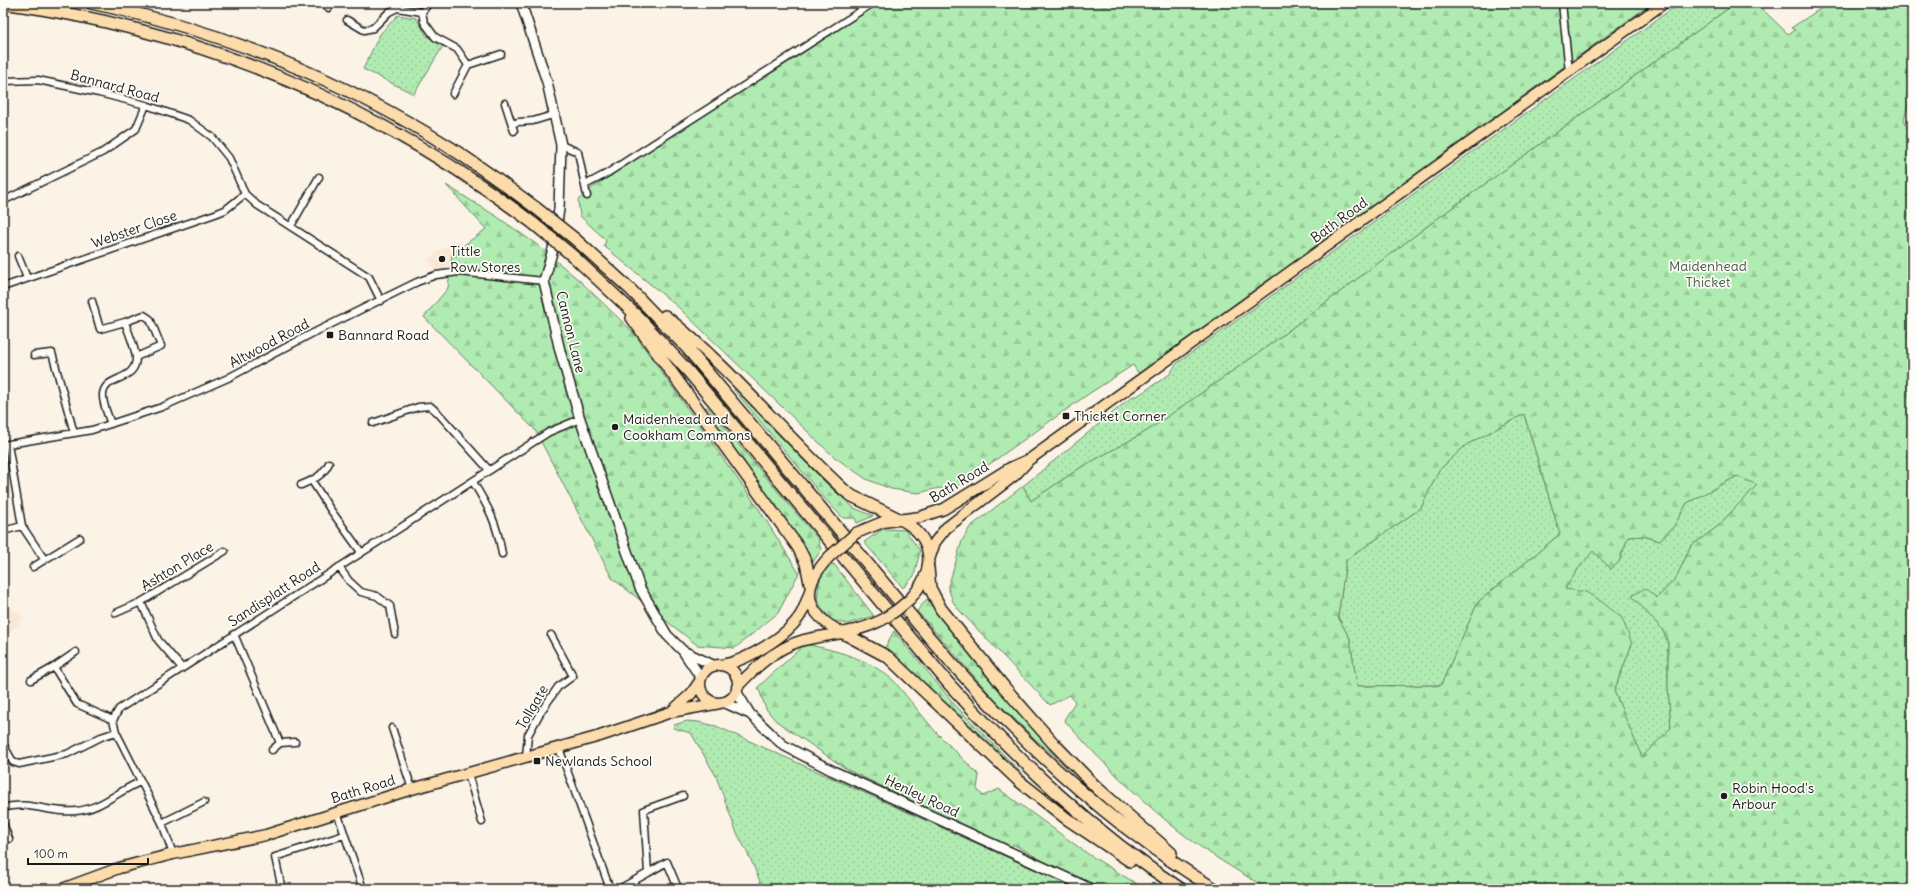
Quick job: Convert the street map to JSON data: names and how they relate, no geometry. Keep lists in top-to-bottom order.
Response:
{
  "streets": {
    "main road": ["Bath Road"],
    "street": [
      "Bannard Road",
      "Webster Close",
      "Cannon Lane",
      "Altwood Road",
      "Ashton Place",
      "Sandisplatt Road",
      "Tollgate",
      "Henley Road"
    ]
  },
  "crossings": [
    ["Bannard Road", "Webster Close"],
    ["Bath Road", "Cannon Lane"],
    ["Bath Road", "Tollgate"],
    ["Bath Road", "Henley Road"],
    ["Cannon Lane", "Altwood Road"],
    ["Cannon Lane", "Sandisplatt Road"],
    ["Cannon Lane", "Henley Road"],
    ["Ashton Place", "Sandisplatt Road"]
  ],
  "parks": ["Maidenhead Thicket"],
  "places": {
    "other": ["Tittle Row Stores", "Maidenhead and Cookham Commons", "Robin Hood's Arbour"],
    "transit": ["Bannard Road", "Thicket Corner", "Newlands School"]
  },
  "scale_bar": "100 m"
}
